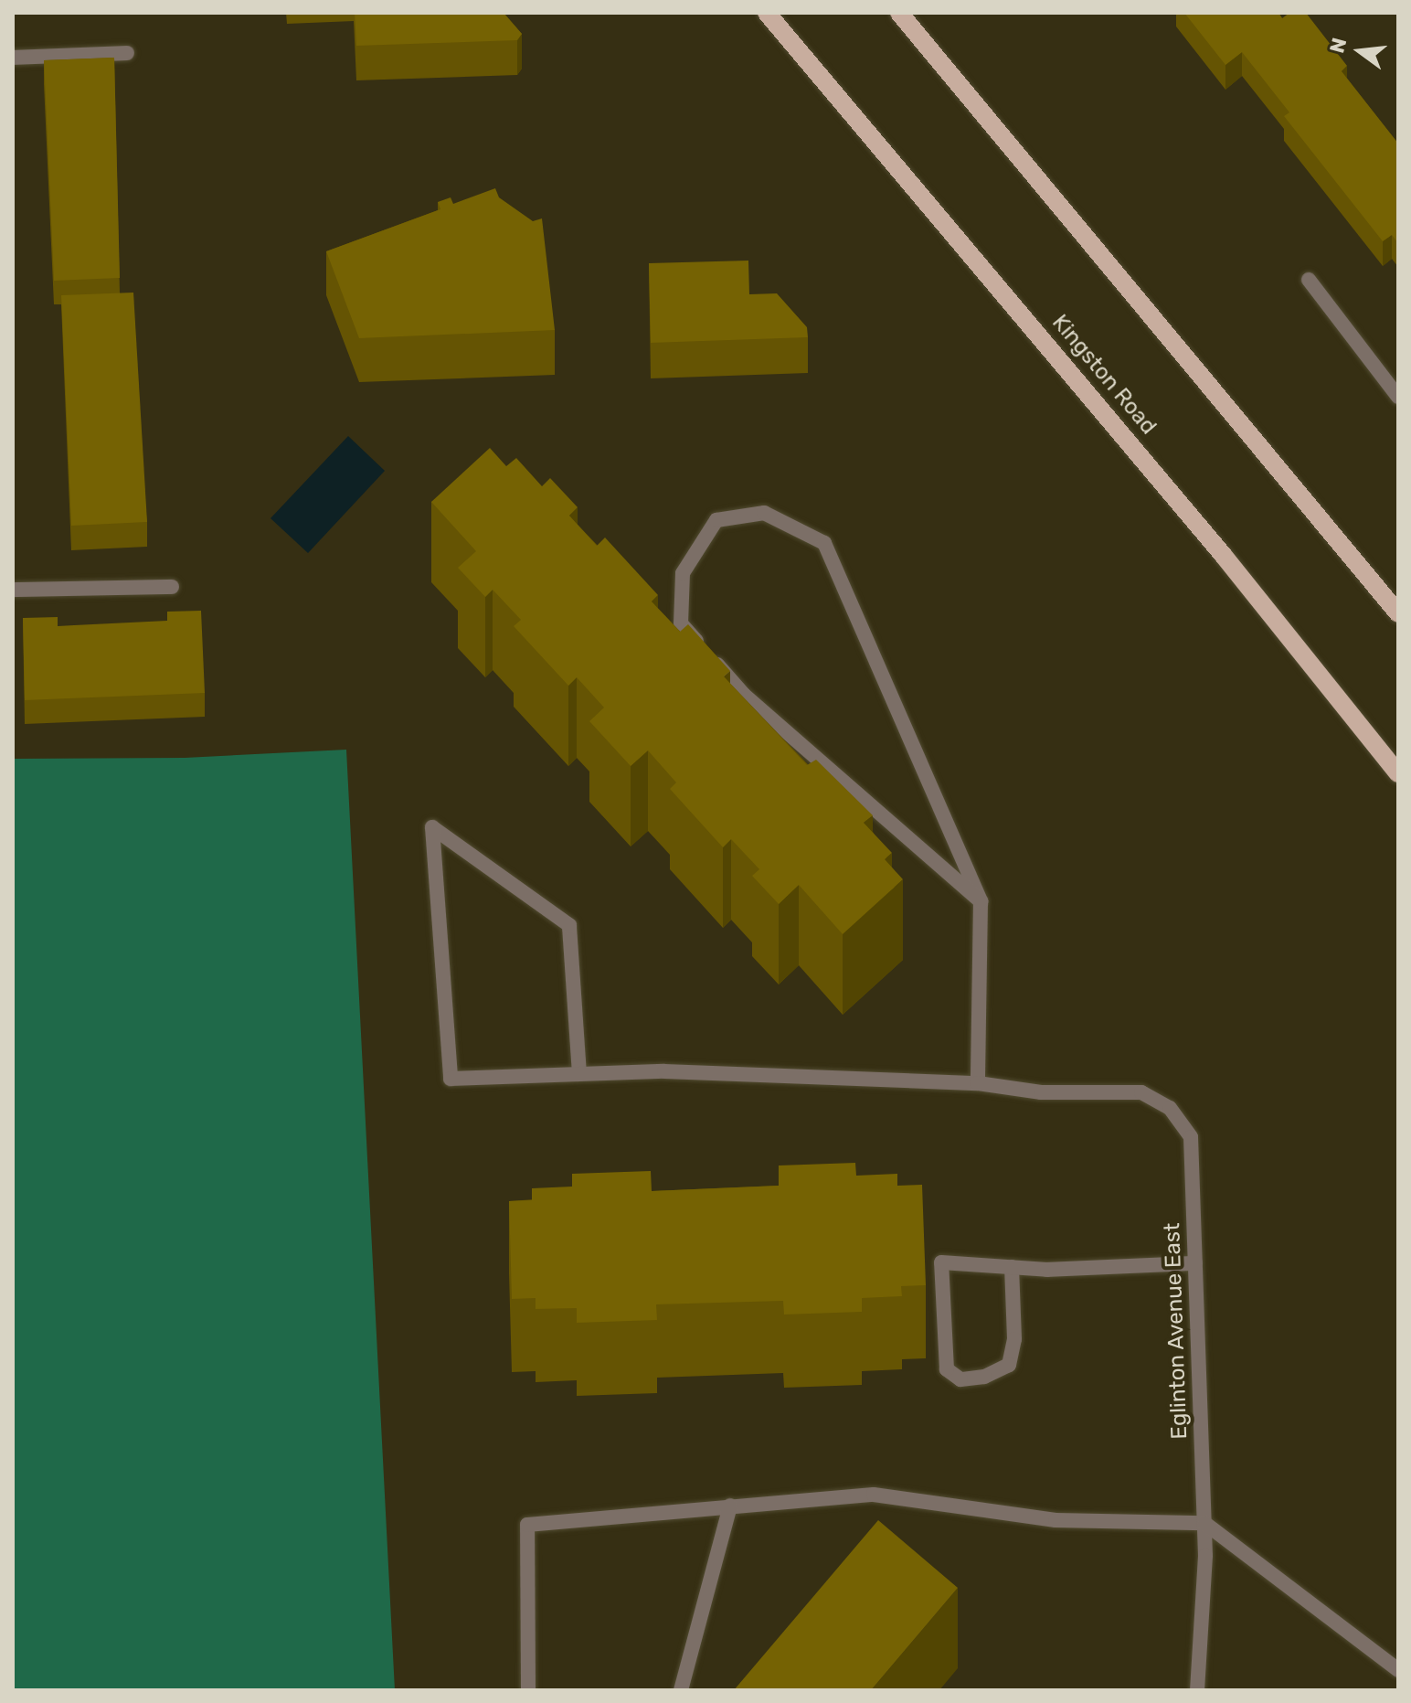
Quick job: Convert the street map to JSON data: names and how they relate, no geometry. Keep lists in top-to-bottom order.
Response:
{
  "streets": {
    "main road": ["Kingston Road"],
    "street": ["Eglinton Avenue East"]
  },
  "north": "left"
}
